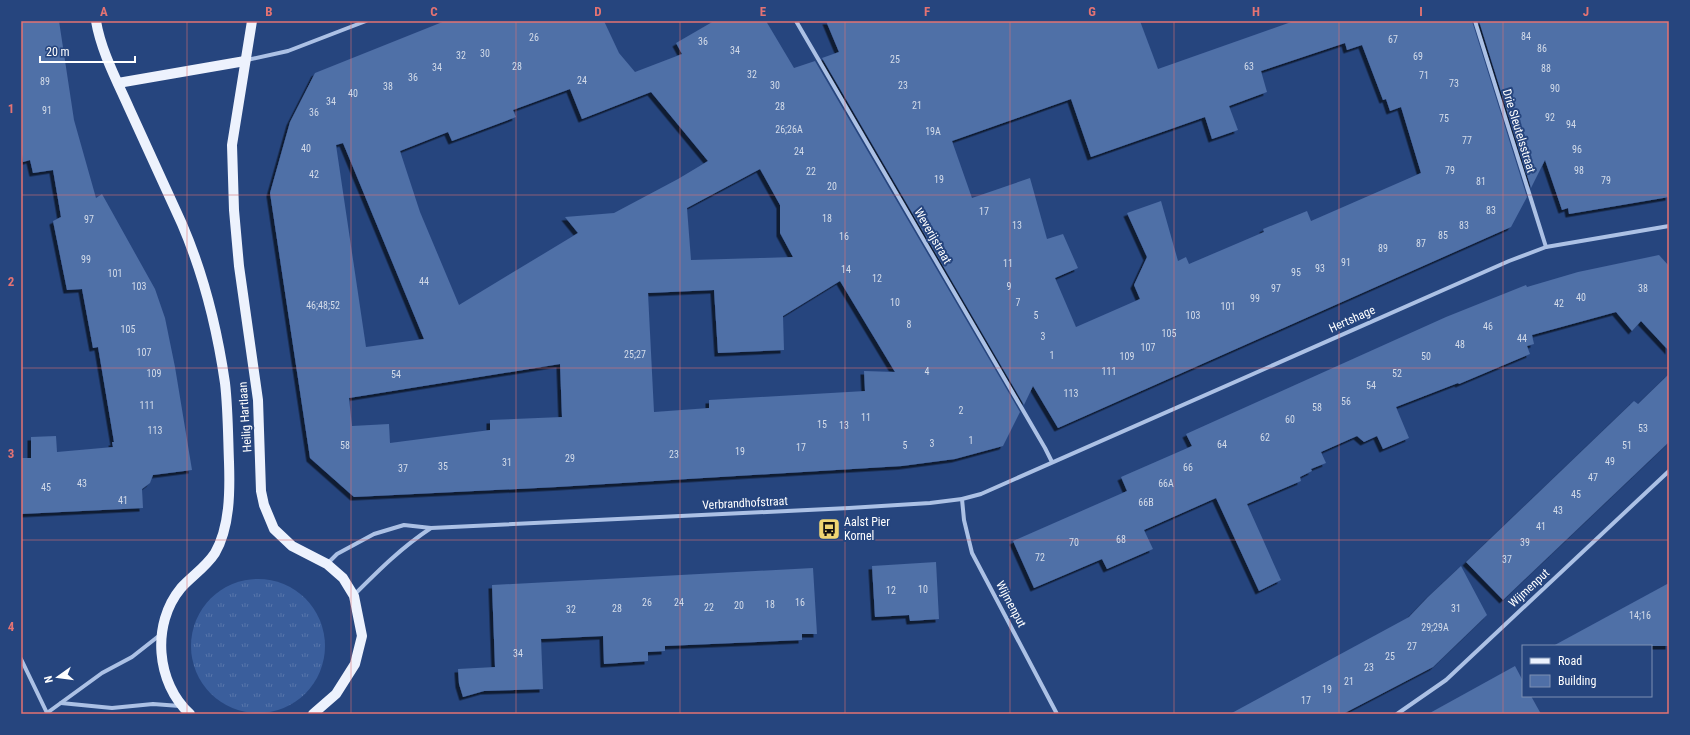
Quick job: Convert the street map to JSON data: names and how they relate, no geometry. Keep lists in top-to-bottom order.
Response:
{
  "streets": {
    "main road": ["Heilig Hartlaan"],
    "street": [
      "Drie Sleutelsstraat",
      "Weverijstraat",
      "Hertshage",
      "Verbrandhofstraat",
      "Wijmenput"
    ]
  },
  "crossings": [
    ["Drie Sleutelsstraat", "Hertshage"],
    ["Weverijstraat", "Hertshage"],
    ["Weverijstraat", "Verbrandhofstraat"],
    ["Hertshage", "Verbrandhofstraat"],
    ["Heilig Hartlaan", "Verbrandhofstraat"],
    ["Verbrandhofstraat", "Wijmenput"]
  ],
  "places": {
    "bus stop": ["Aalst Pier Kornel"]
  },
  "house_numbers": [
    "84",
    "26",
    "67",
    "36",
    "86",
    "34",
    "30",
    "32",
    "69",
    "25",
    "28",
    "63",
    "34",
    "88",
    "32",
    "71",
    "36",
    "24",
    "89",
    "73",
    "30",
    "23",
    "38",
    "90",
    "40",
    "34",
    "21",
    "28",
    "91",
    "36",
    "92",
    "75",
    "94",
    "26;26A",
    "19A",
    "77",
    "40",
    "96",
    "24",
    "79",
    "98",
    "22",
    "42",
    "19",
    "79",
    "81",
    "20",
    "83",
    "17",
    "18",
    "97",
    "13",
    "83",
    "85",
    "16",
    "87",
    "89",
    "99",
    "91",
    "11",
    "93",
    "14",
    "95",
    "101",
    "12",
    "44",
    "103",
    "9",
    "97",
    "38",
    "40",
    "99",
    "10",
    "7",
    "42",
    "46;48;52",
    "101",
    "5",
    "103",
    "8",
    "46",
    "105",
    "105",
    "3",
    "44",
    "48",
    "107",
    "107",
    "25;27",
    "1",
    "109",
    "50",
    "4",
    "111",
    "109",
    "52",
    "54",
    "54",
    "113",
    "56",
    "111",
    "58",
    "2",
    "11",
    "60",
    "15",
    "13",
    "53",
    "113",
    "62",
    "1",
    "3",
    "64",
    "58",
    "5",
    "51",
    "17",
    "19",
    "23",
    "29",
    "49",
    "31",
    "35",
    "66",
    "37",
    "47",
    "43",
    "66A",
    "45",
    "45",
    "41",
    "66B",
    "43",
    "41",
    "68",
    "70",
    "39",
    "72",
    "37",
    "10",
    "12",
    "26",
    "24",
    "16",
    "18",
    "20",
    "22",
    "28",
    "31",
    "32",
    "14;16",
    "29;29A",
    "27",
    "34",
    "25",
    "23",
    "21",
    "19",
    "17"
  ],
  "legend": ["Road", "Building"],
  "scale_bar": "20 m",
  "north": "left",
  "grid": {
    "columns": [
      "A",
      "B",
      "C",
      "D",
      "E",
      "F",
      "G",
      "H",
      "I",
      "J"
    ],
    "rows": [
      "1",
      "2",
      "3",
      "4"
    ]
  }
}
